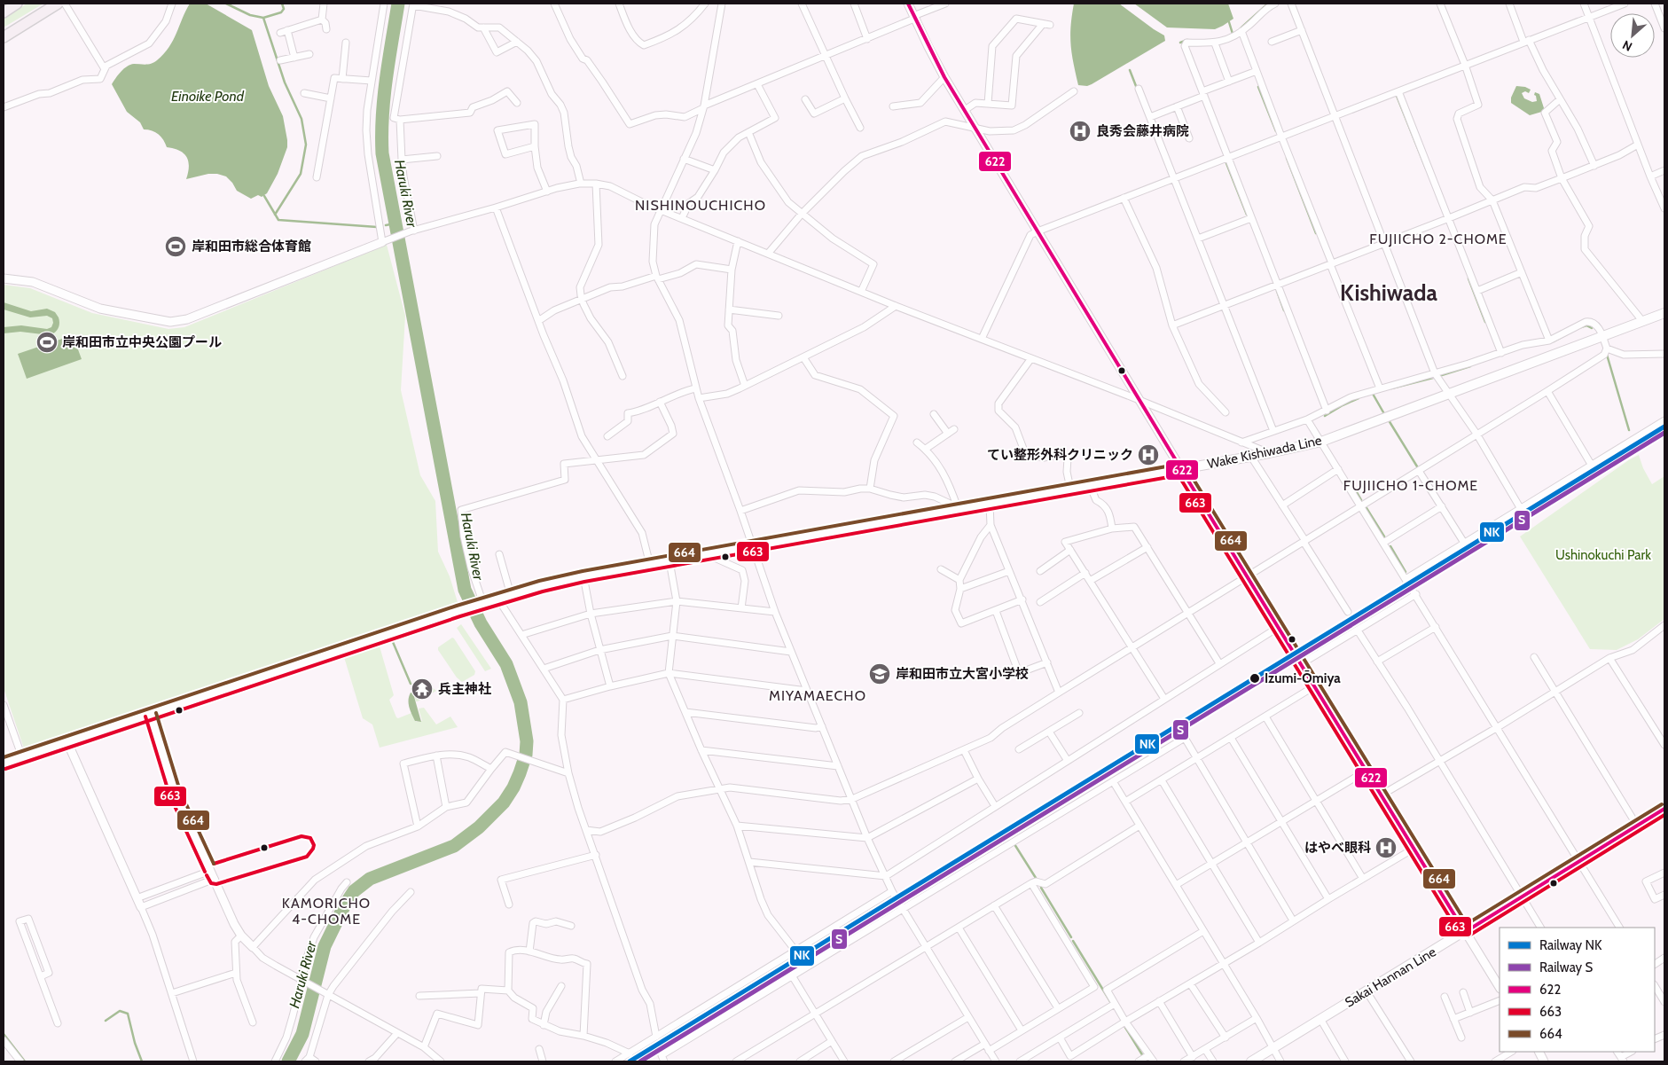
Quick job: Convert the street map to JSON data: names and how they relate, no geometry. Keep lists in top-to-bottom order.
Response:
{
  "streets": {
    "main road": ["Wake Kishiwada Line", "Sakai Hannan Line"]
  },
  "districts": [
    "NISHINOUCHICHO",
    "FUJIICHO 2-CHOME",
    "Kishiwada",
    "FUJIICHO 1-CHOME",
    "MIYAMAECHO",
    "KAMORICHO 4-CHOME"
  ],
  "water": ["Einoike Pond", "Haruki River"],
  "parks": ["Ushinokuchi Park"],
  "places": {
    "hospital": ["良秀会藤井病院", "てい整形外科クリニック", "はやべ眼科"],
    "sports": ["岸和田市総合体育館", "岸和田市立中央公園プール"],
    "school or university": ["岸和田市立大宮小学校"],
    "other": ["Izumi-Ōmiya"],
    "temple": ["兵主神社"]
  },
  "lines": [
    "transit line 622",
    "rail line NK",
    "rail line S",
    "transit line 664",
    "transit line 663"
  ],
  "legend": [
    "Railway NK",
    "Railway S",
    "622",
    "663",
    "664"
  ],
  "north": "bottom left"
}
